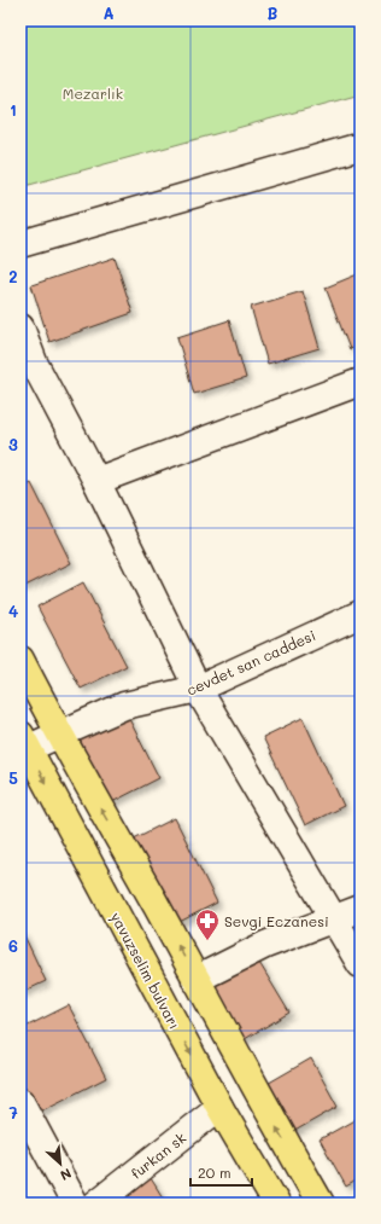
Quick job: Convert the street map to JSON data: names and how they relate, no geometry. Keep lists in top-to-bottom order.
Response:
{
  "streets": {
    "main road": ["yavuzselim bulvarı"],
    "street": ["cevdet san caddesi", "furkan sk"]
  },
  "crossings": [
    ["yavuzselim bulvarı", "furkan sk"]
  ],
  "parks": ["Mezarlık"],
  "places": {
    "pharmacy": ["Sevgi Eczanesi"]
  },
  "scale_bar": "20 m",
  "north": "bottom right",
  "grid": {
    "columns": ["A", "B"],
    "rows": [
      "1",
      "2",
      "3",
      "4",
      "5",
      "6",
      "7"
    ]
  }
}
